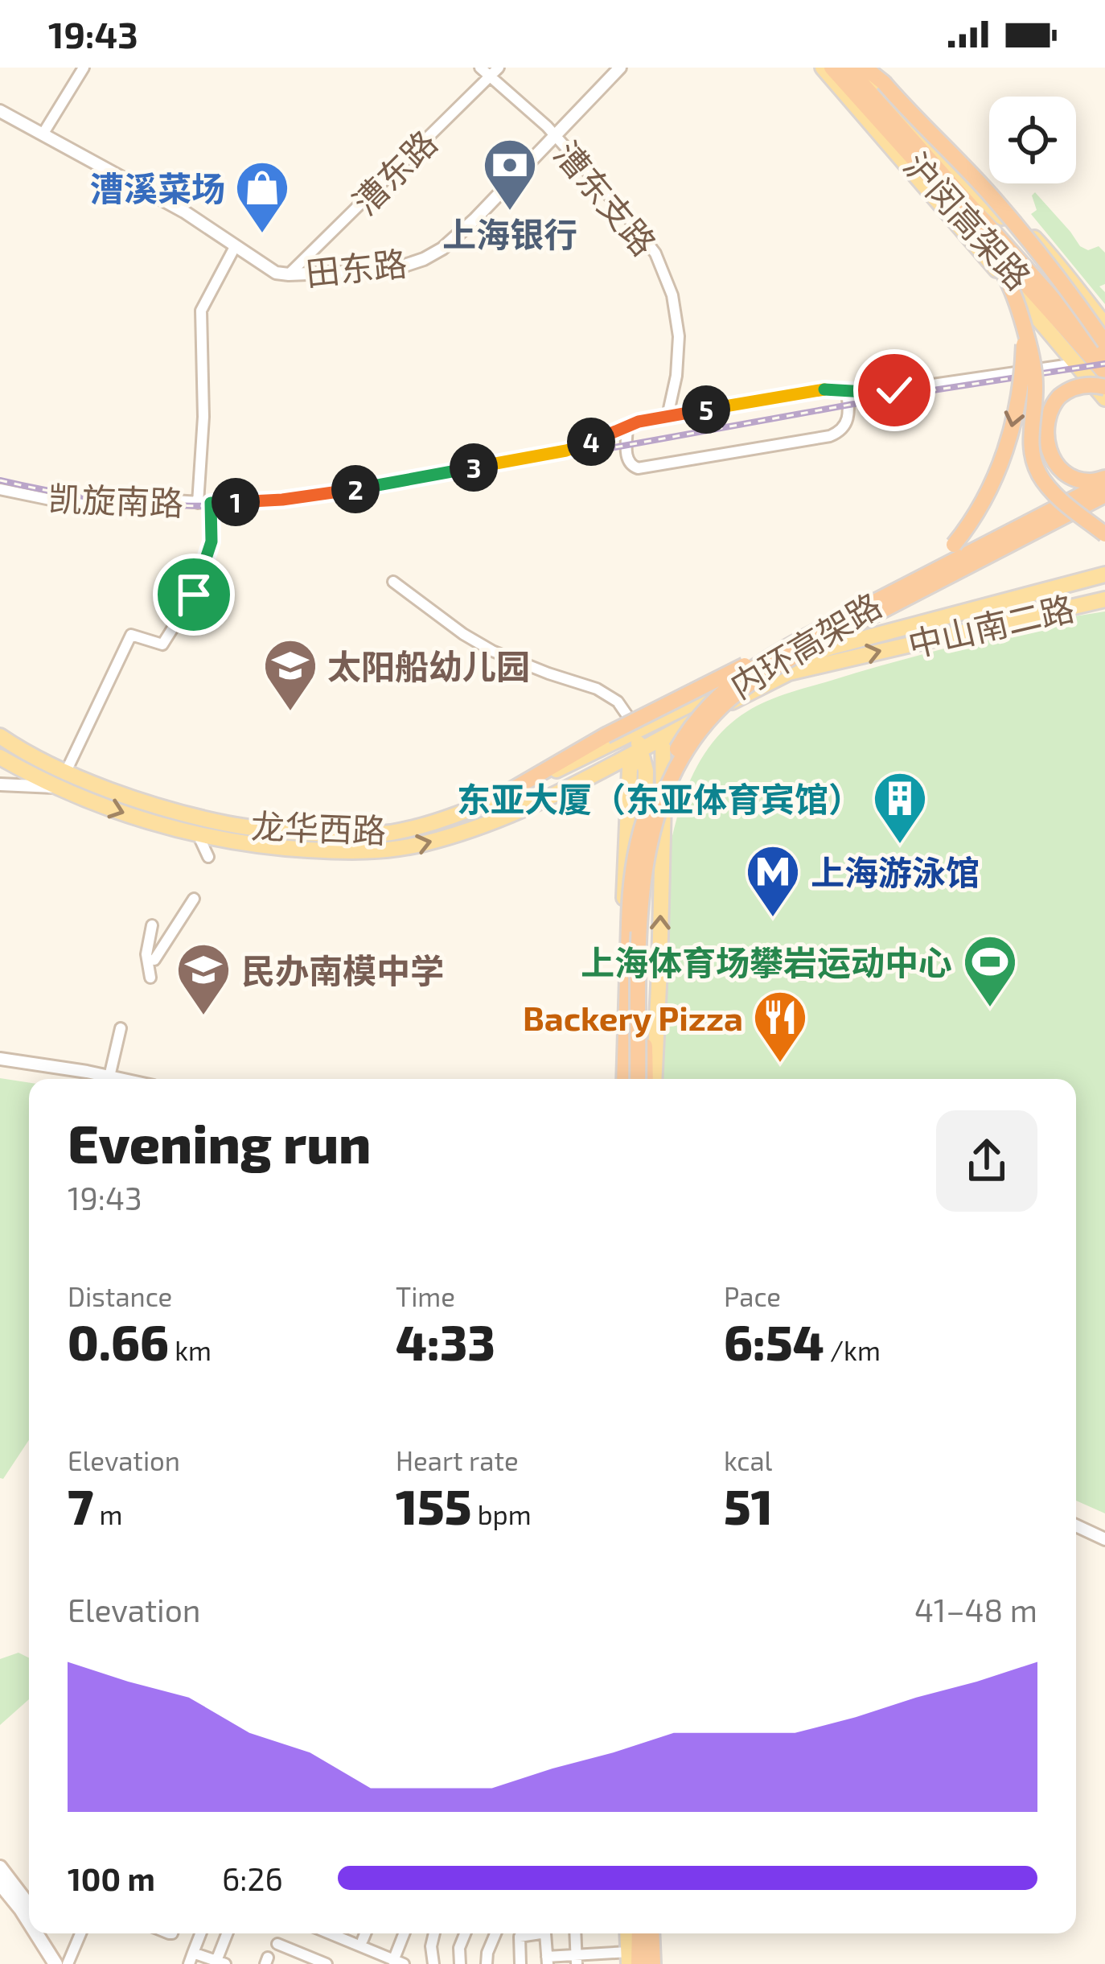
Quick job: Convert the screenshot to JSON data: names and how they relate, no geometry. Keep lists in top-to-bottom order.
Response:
{
  "streets": {
    "highway": ["沪闵高架路", "内环高架路"],
    "main road": ["中山南二路", "龙华西路"],
    "street": [
      "漕东路",
      "漕东支路",
      "田东路",
      "凯旋南路"
    ]
  },
  "crossings": [
    ["漕东路", "漕东支路"],
    ["漕东路", "田东路"],
    ["漕东支路", "田东路"],
    ["漕东支路", "凯旋南路"],
    ["中山南二路", "龙华西路"]
  ],
  "places": {
    "bank": ["上海银行"],
    "shop": ["漕溪菜场"],
    "school or university": ["太阳船幼儿园", "民办南模中学"],
    "building": ["东亚大厦（东亚体育宾馆）"],
    "metro station": ["上海游泳馆"],
    "sports": ["上海体育场攀岩运动中心"],
    "restaurant": ["Backery Pizza"]
  },
  "page": {
    "status": "19:43",
    "pins": [
      "5",
      "4",
      "3",
      "2",
      "1"
    ],
    "heading": ["Evening run", "19:43"],
    "stats": [
      ["Distance", "0.66 km"],
      ["Time", "4:33"],
      ["Pace", "6:54 /km"],
      ["Elevation", "7 m"],
      ["Heart rate", "155 bpm"],
      ["kcal", "51"]
    ],
    "chart": ["Elevation", "41–48 m"],
    "list": [
      {
        "name": "100 m",
        "note": "6:26"
      }
    ]
  }
}
